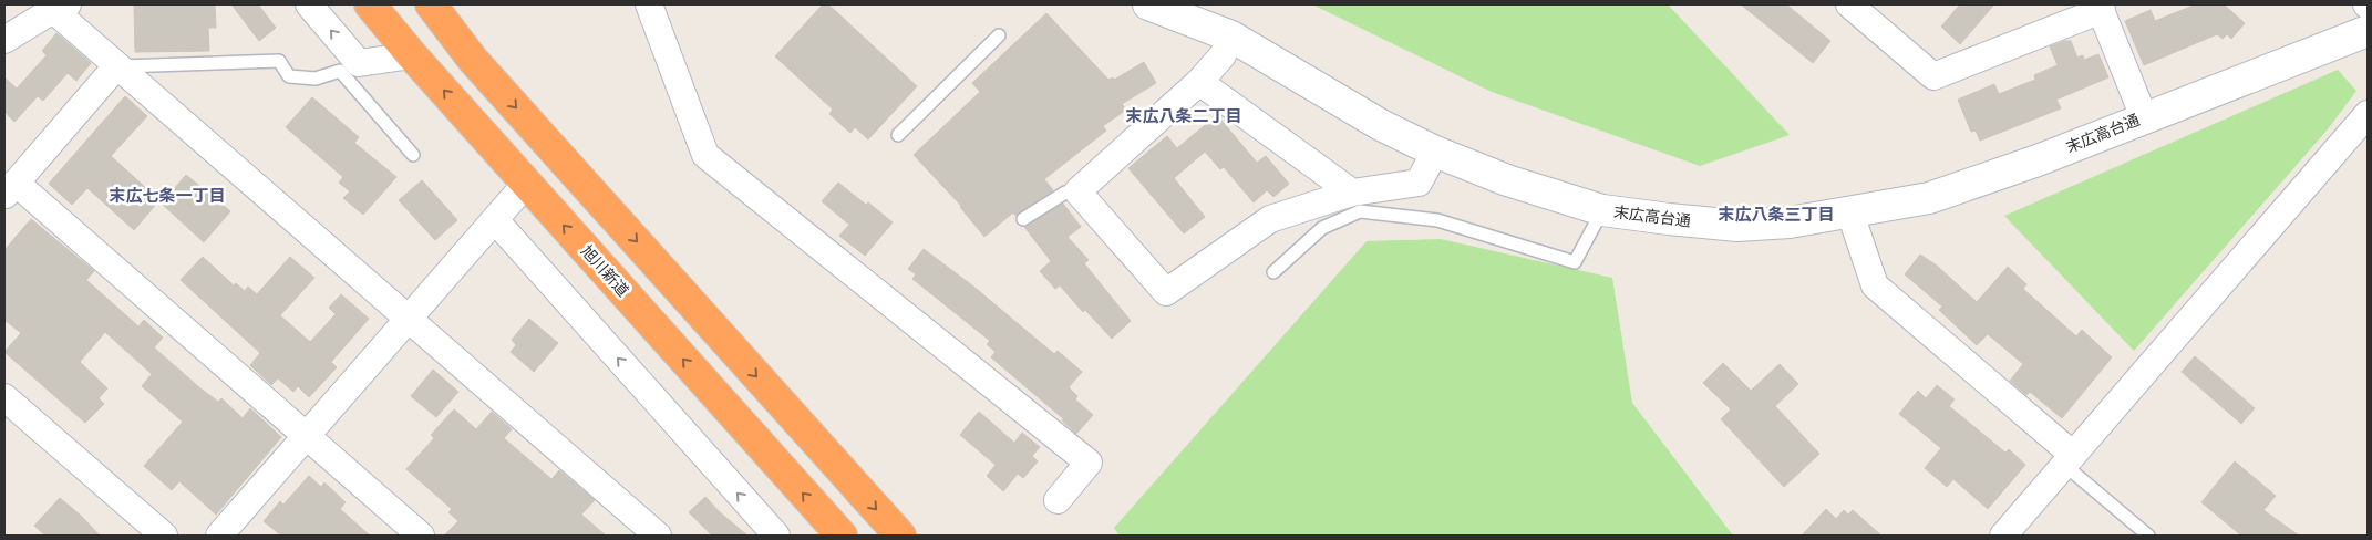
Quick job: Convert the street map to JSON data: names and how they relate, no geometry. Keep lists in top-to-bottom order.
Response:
{
  "streets": {
    "highway": ["旭川新道"],
    "street": ["末広高台通"]
  },
  "districts": ["末広八条二丁目", "末広七条一丁目", "末広八条三丁目"]
}
